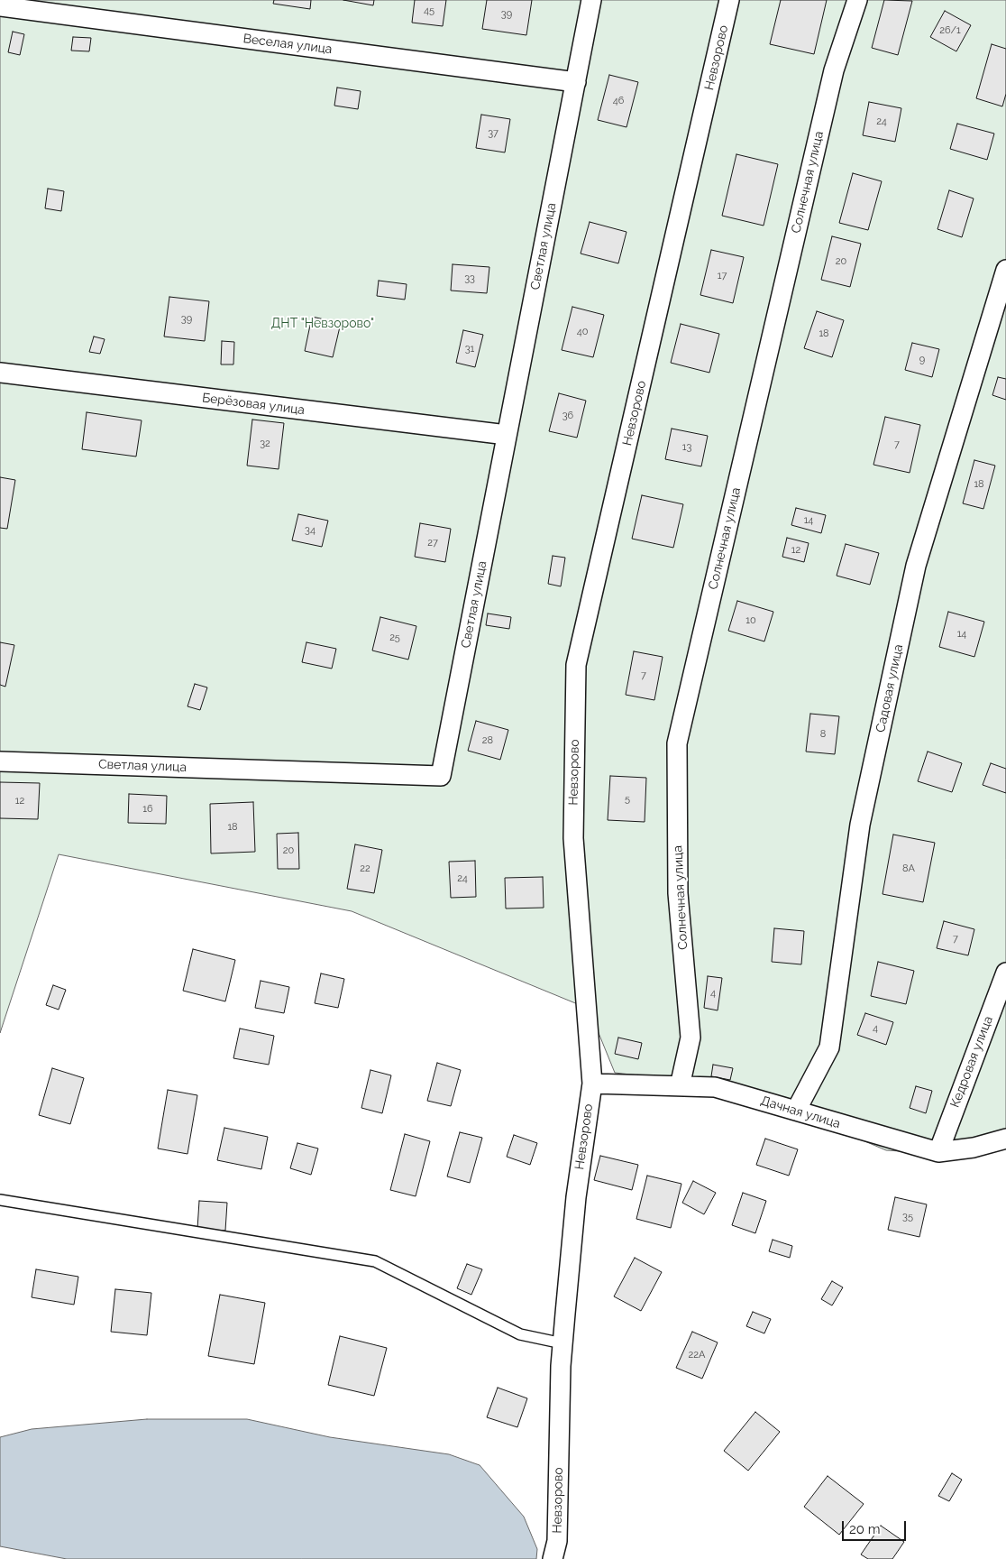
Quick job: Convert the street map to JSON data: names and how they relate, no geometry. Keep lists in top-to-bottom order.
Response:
{
  "streets": {
    "street": [
      "Веселая улица",
      "Невзорово",
      "Солнечная улица",
      "Светлая улица",
      "Берёзовая улица",
      "Садовая улица",
      "Кедровая улица",
      "Дачная улица"
    ]
  },
  "crossings": [
    ["Веселая улица", "Светлая улица"],
    ["Невзорово", "Дачная улица"],
    ["Солнечная улица", "Дачная улица"],
    ["Светлая улица", "Берёзовая улица"],
    ["Садовая улица", "Дачная улица"],
    ["Кедровая улица", "Дачная улица"]
  ],
  "parks": ["ДНТ \"Невзорово\""],
  "house_numbers": [
    "45",
    "39",
    "26/1",
    "46",
    "24",
    "37",
    "20",
    "17",
    "33",
    "39",
    "40",
    "18",
    "31",
    "9",
    "36",
    "32",
    "7",
    "13",
    "18",
    "14",
    "34",
    "27",
    "12",
    "10",
    "14",
    "25",
    "7",
    "8",
    "28",
    "5",
    "12",
    "16",
    "18",
    "20",
    "22",
    "8А",
    "24",
    "7",
    "4",
    "4",
    "35",
    "22А"
  ],
  "scale_bar": "20 m"
}
